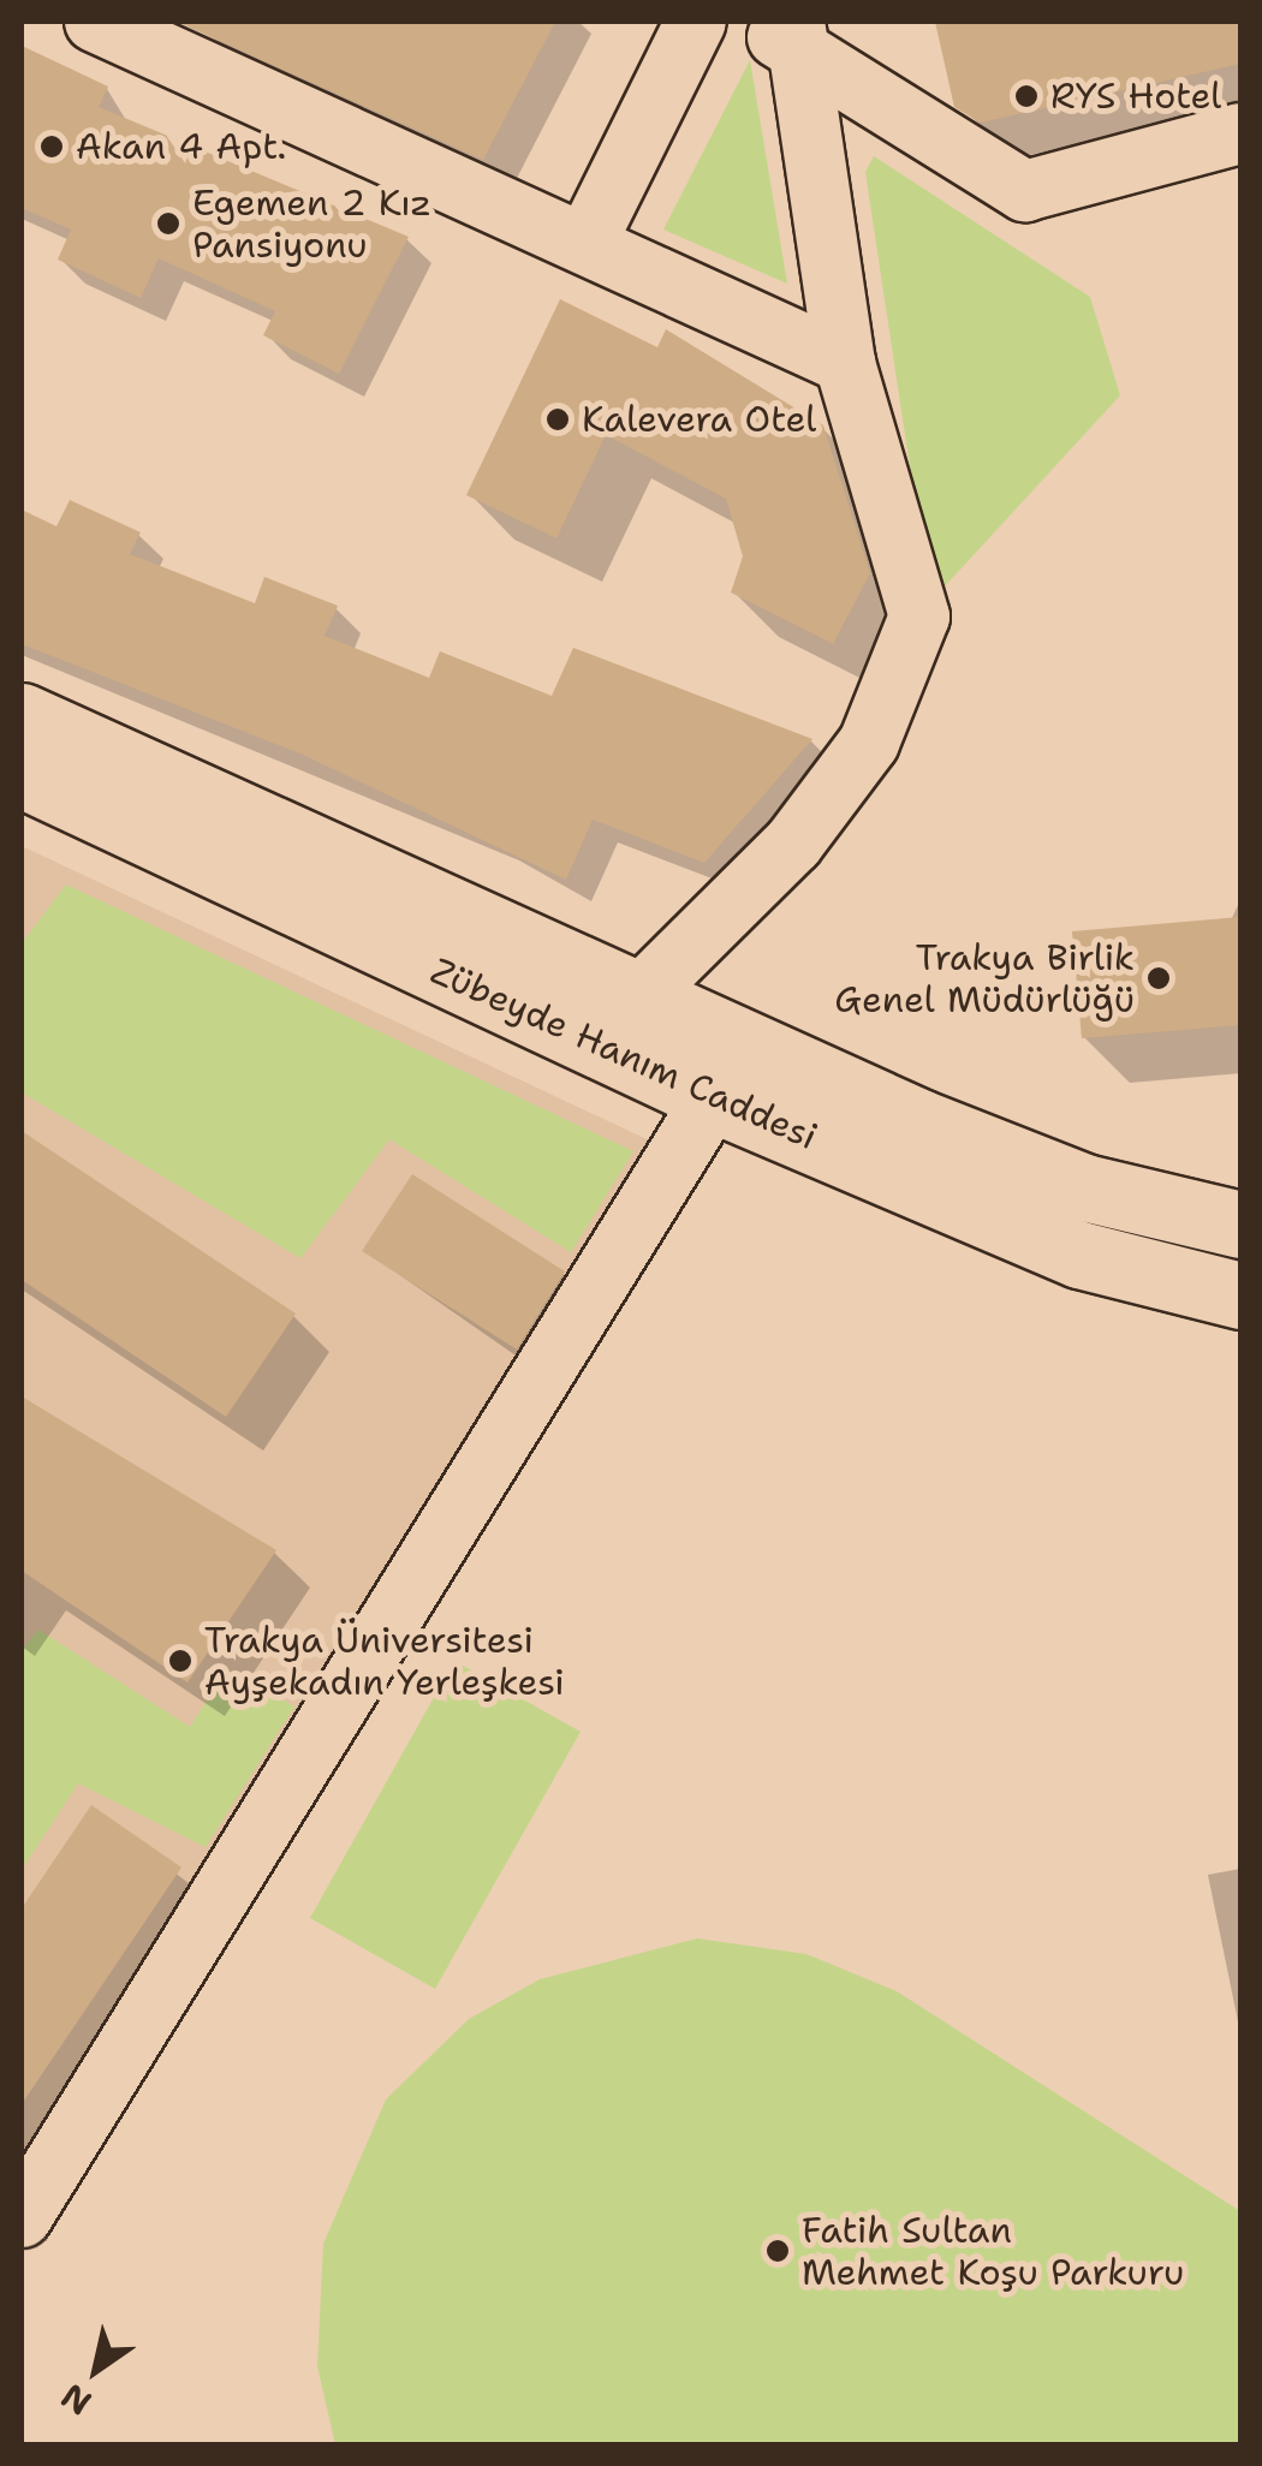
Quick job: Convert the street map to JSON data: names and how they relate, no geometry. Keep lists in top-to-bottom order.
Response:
{
  "streets": {
    "main road": ["Zübeyde Hanım Caddesi"]
  },
  "places": [
    "RYS Hotel",
    "Akan 4 Apt.",
    "Egemen 2 Kız Pansiyonu",
    "Kalevera Otel",
    "Trakya Birlik Genel Müdürlüğü",
    "Trakya Üniversitesi Ayşekadın Yerleşkesi",
    "Fatih Sultan Mehmet Koşu Parkuru"
  ],
  "north": "bottom left"
}
